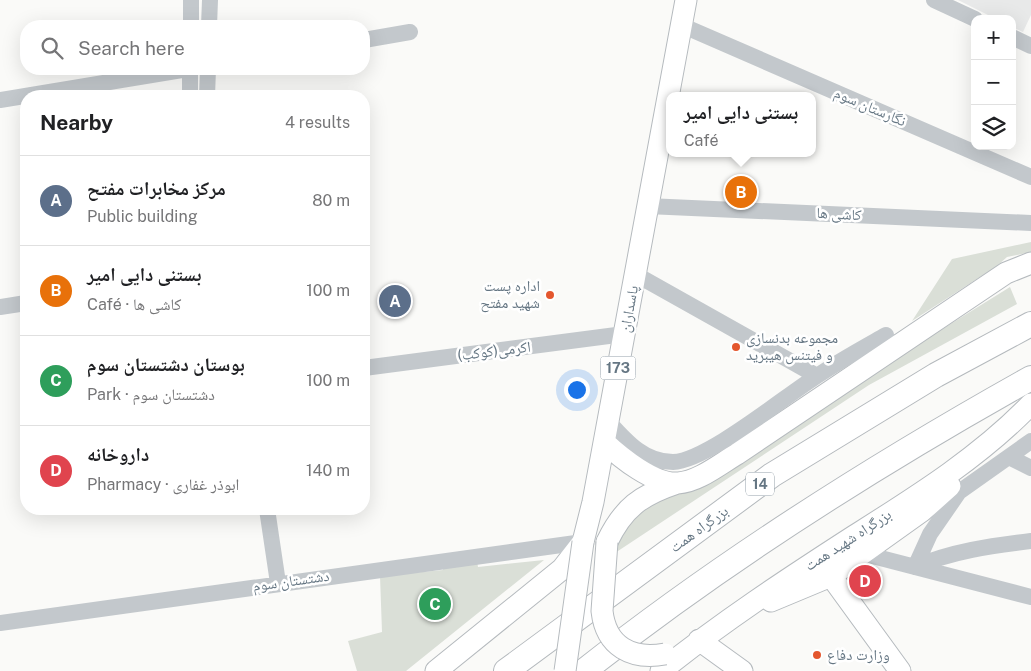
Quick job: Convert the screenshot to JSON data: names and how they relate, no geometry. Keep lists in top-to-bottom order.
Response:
{
  "streets": {
    "highway": ["14", "بزرگراه همت"],
    "main road": ["پاسداران", "173", "بزرگراه شهید همت"],
    "street": [
      "نگارستان سوم",
      "کاشی ها",
      "اکرمی(کوکب)",
      "دشتستان سوم"
    ]
  },
  "crossings": [
    ["نگارستان سوم", "پاسداران"],
    ["کاشی ها", "پاسداران"],
    ["پاسداران", "اکرمی(کوکب)"],
    ["پاسداران", "دشتستان سوم"]
  ],
  "places": ["اداره پست شهید مفتح", "مجموعه بدنسازی و فیتنس هیبرید", "وزارت دفاع"],
  "page": {
    "map_buttons": ["+", "−"],
    "search": "Search here",
    "heading": ["Nearby", "4 results"],
    "popup": ["بستنی دایی امیر", "Café"],
    "list": [
      {
        "mark": "A",
        "name": "مرکز مخابرات مفتح",
        "note": "Public building",
        "value": "80 m"
      },
      {
        "mark": "B",
        "name": "بستنی دایی امیر",
        "note": "Café · کاشی ها",
        "value": "100 m"
      },
      {
        "mark": "C",
        "name": "بوستان دشتستان سوم",
        "note": "Park · دشتستان سوم",
        "value": "100 m"
      },
      {
        "mark": "D",
        "name": "داروخانه",
        "note": "Pharmacy · ابوذر غفاری",
        "value": "140 m"
      }
    ],
    "pins": [
      "B",
      "A",
      "D",
      "C"
    ]
  }
}
